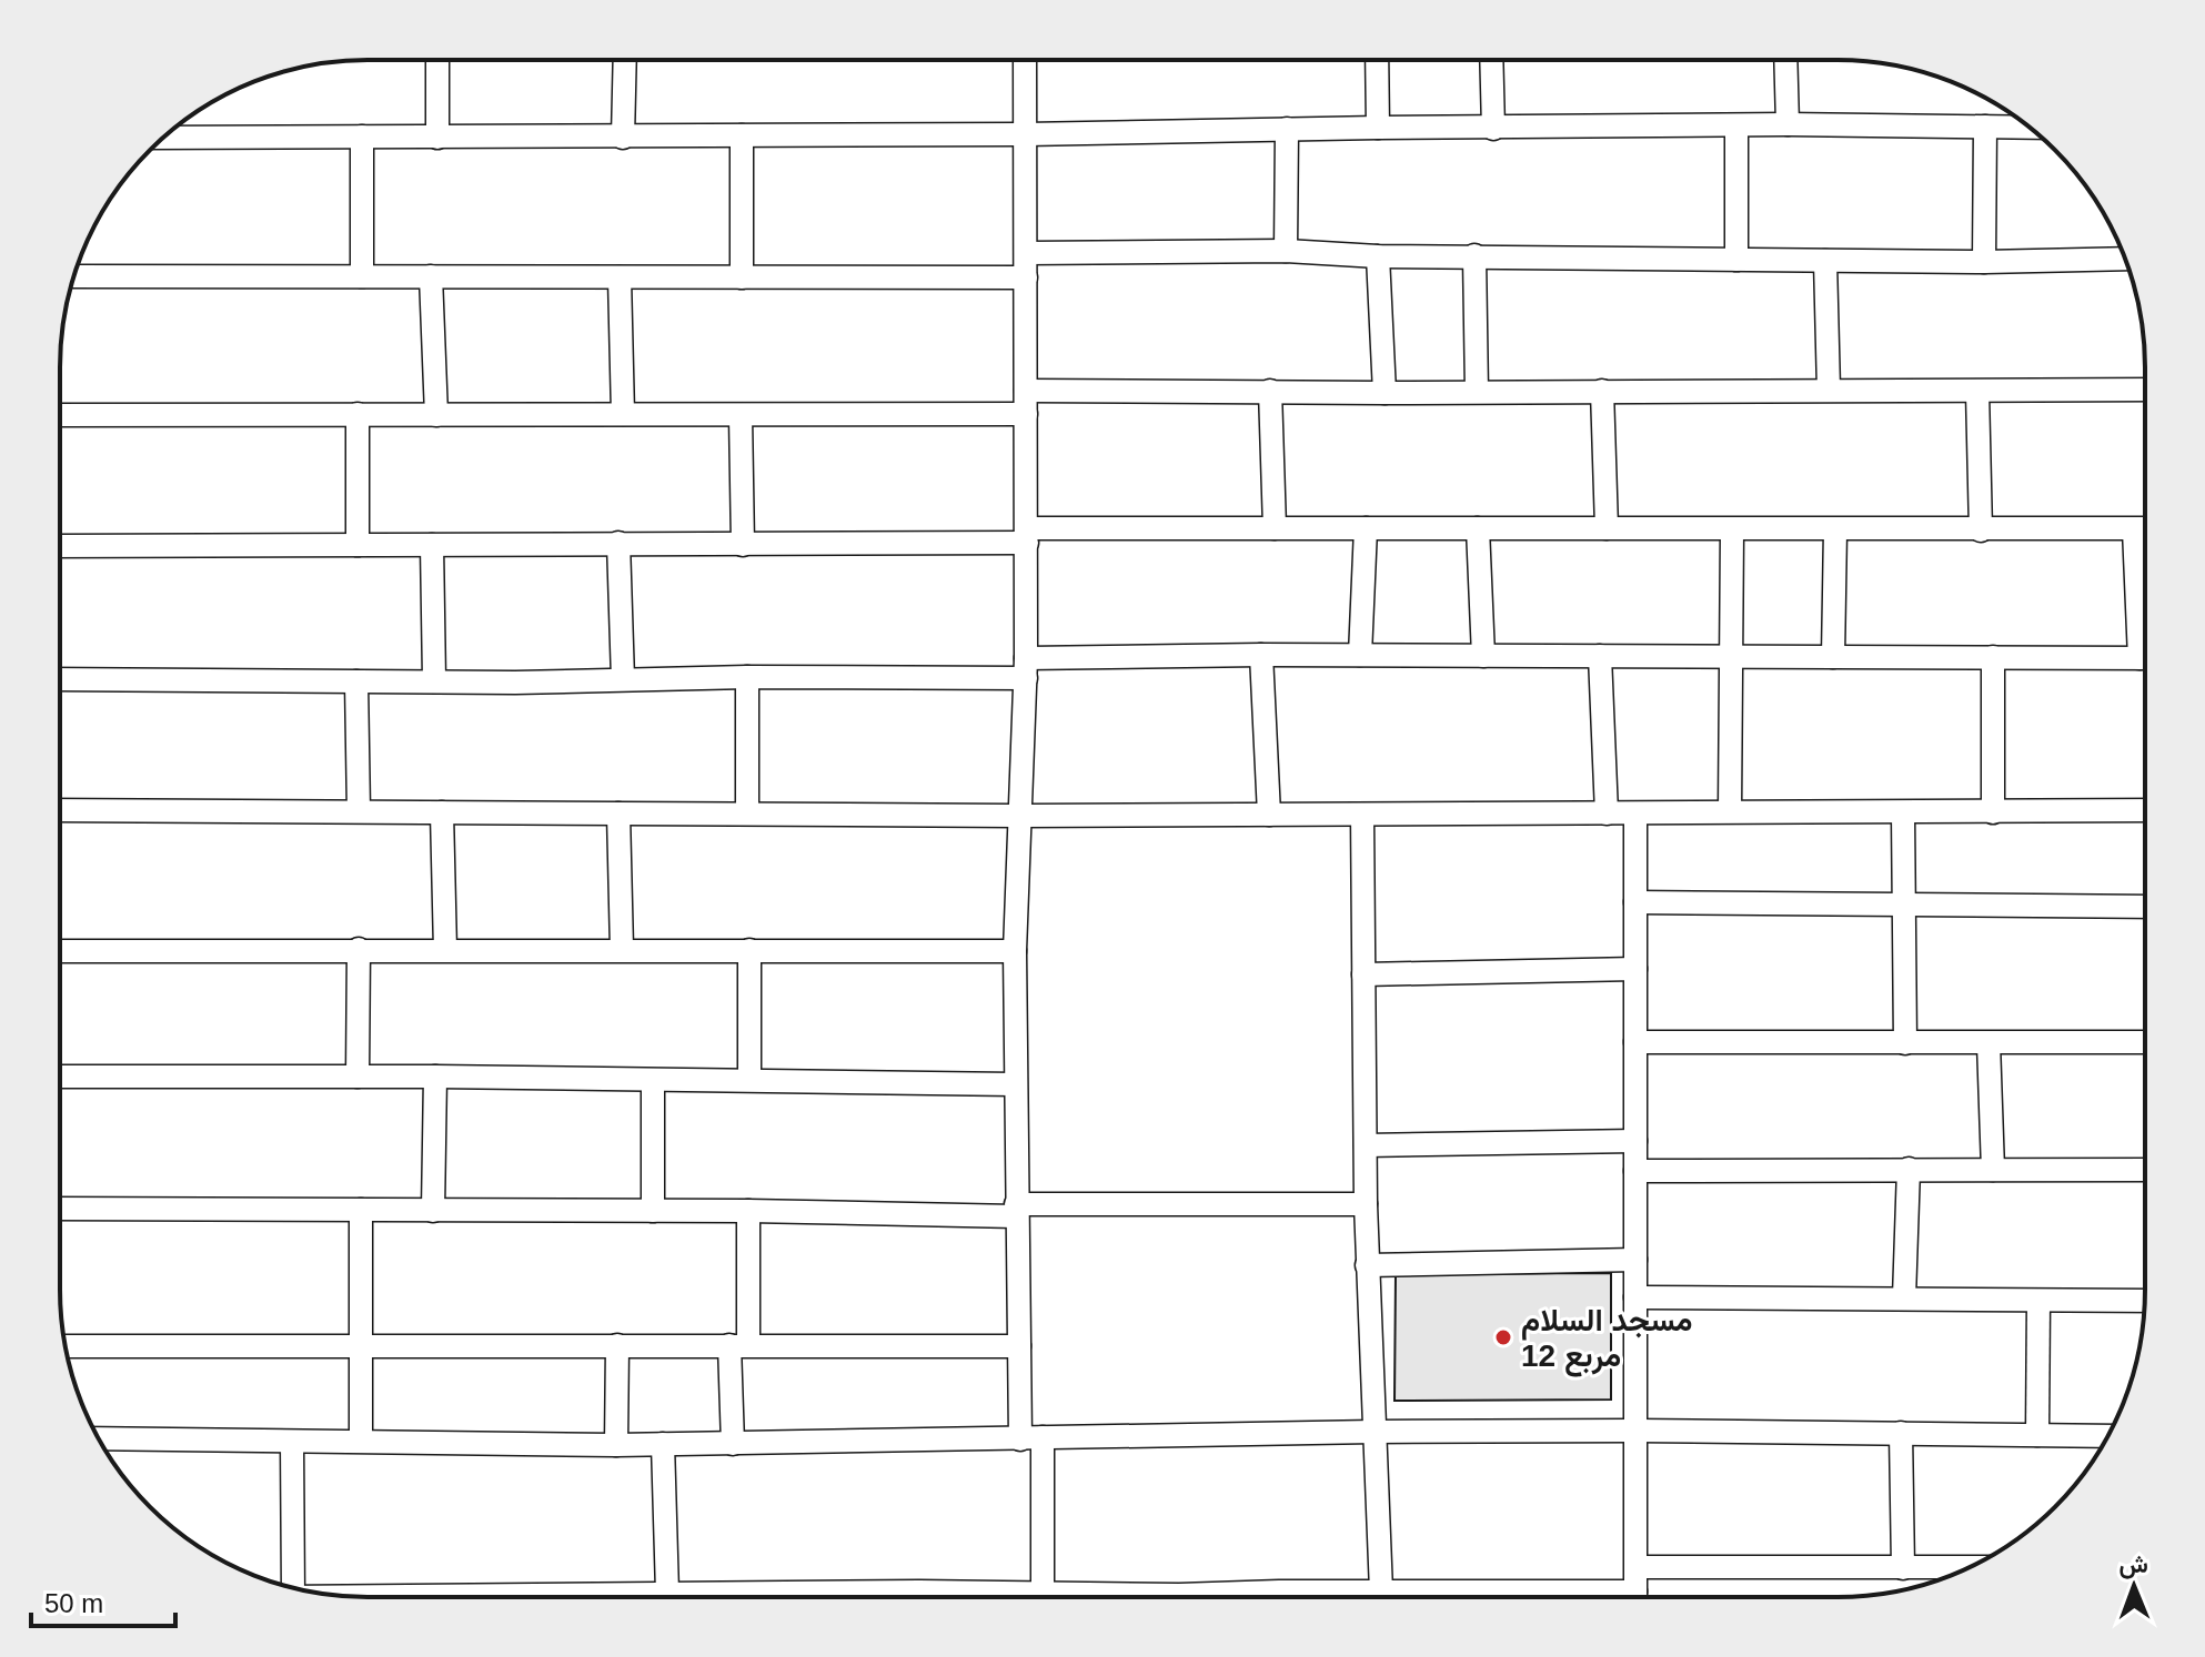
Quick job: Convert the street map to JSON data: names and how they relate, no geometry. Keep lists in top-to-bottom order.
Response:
{
  "places": ["مسجد السلام مربع 12"],
  "scale_bar": "50 m",
  "north": "top"
}
